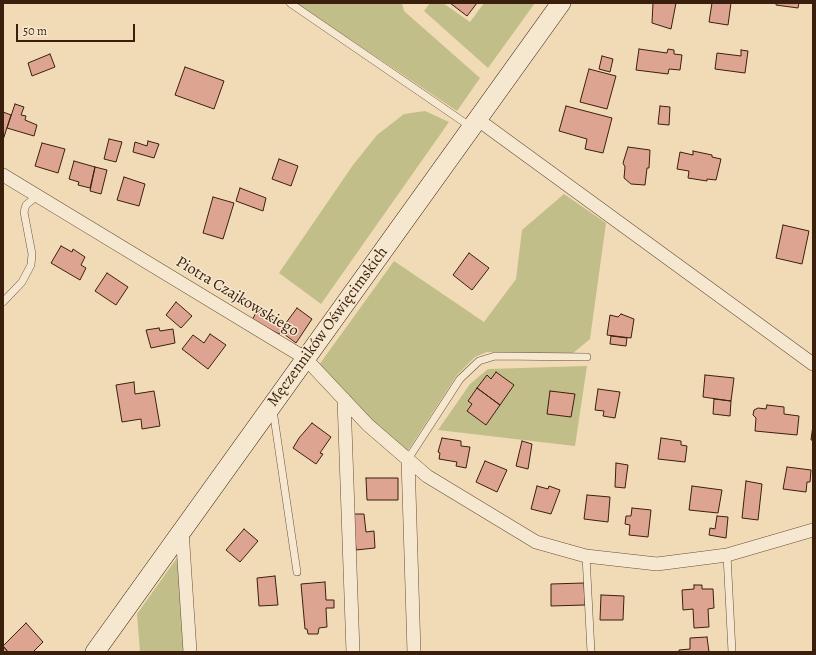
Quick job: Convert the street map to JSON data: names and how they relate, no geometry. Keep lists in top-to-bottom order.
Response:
{
  "streets": {
    "main road": ["Męczenników Oświęcimskich"],
    "street": ["Piotra Czajkowskiego"]
  },
  "crossings": [
    ["Piotra Czajkowskiego", "Męczenników Oświęcimskich"]
  ],
  "scale_bar": "50 m"
}
